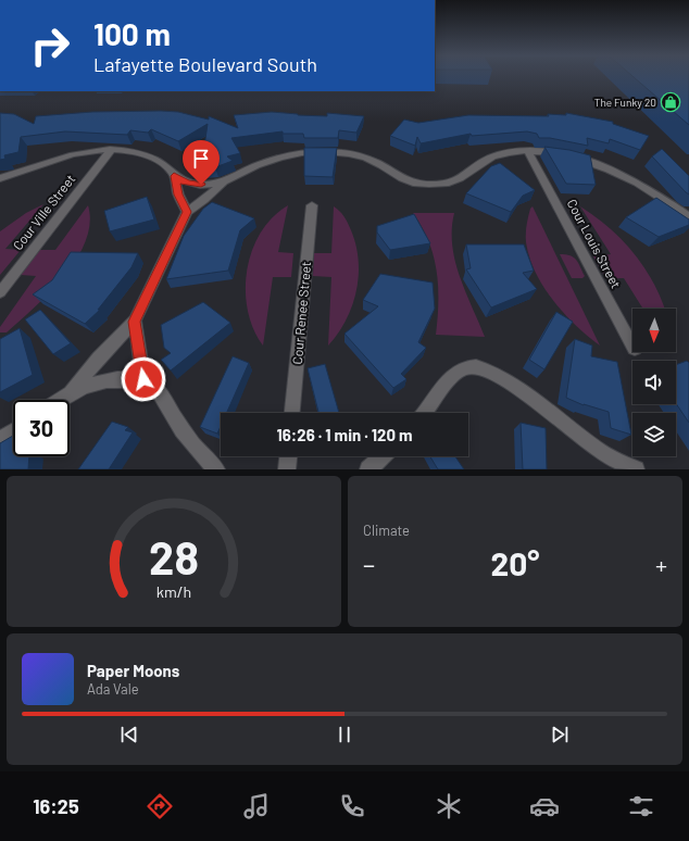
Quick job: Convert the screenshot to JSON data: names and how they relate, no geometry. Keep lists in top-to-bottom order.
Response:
{
  "streets": {
    "street": ["Cour Ville Street", "Cour Louis Street", "Cour Renee Street"]
  },
  "places": {
    "shop": ["The Funky 20"]
  },
  "north": "bottom",
  "page": {
    "turn": ["100 m", "Lafayette Boulevard South"],
    "limit": "30",
    "trip": "16:26 · 1 min · 120 m",
    "tile": "Climate",
    "heat": ["−", "20°", "+"],
    "song": ["Paper Moons", "Ada Vale"],
    "tabs": "16:25",
    "gauge": ["28", "km/h"]
  }
}
